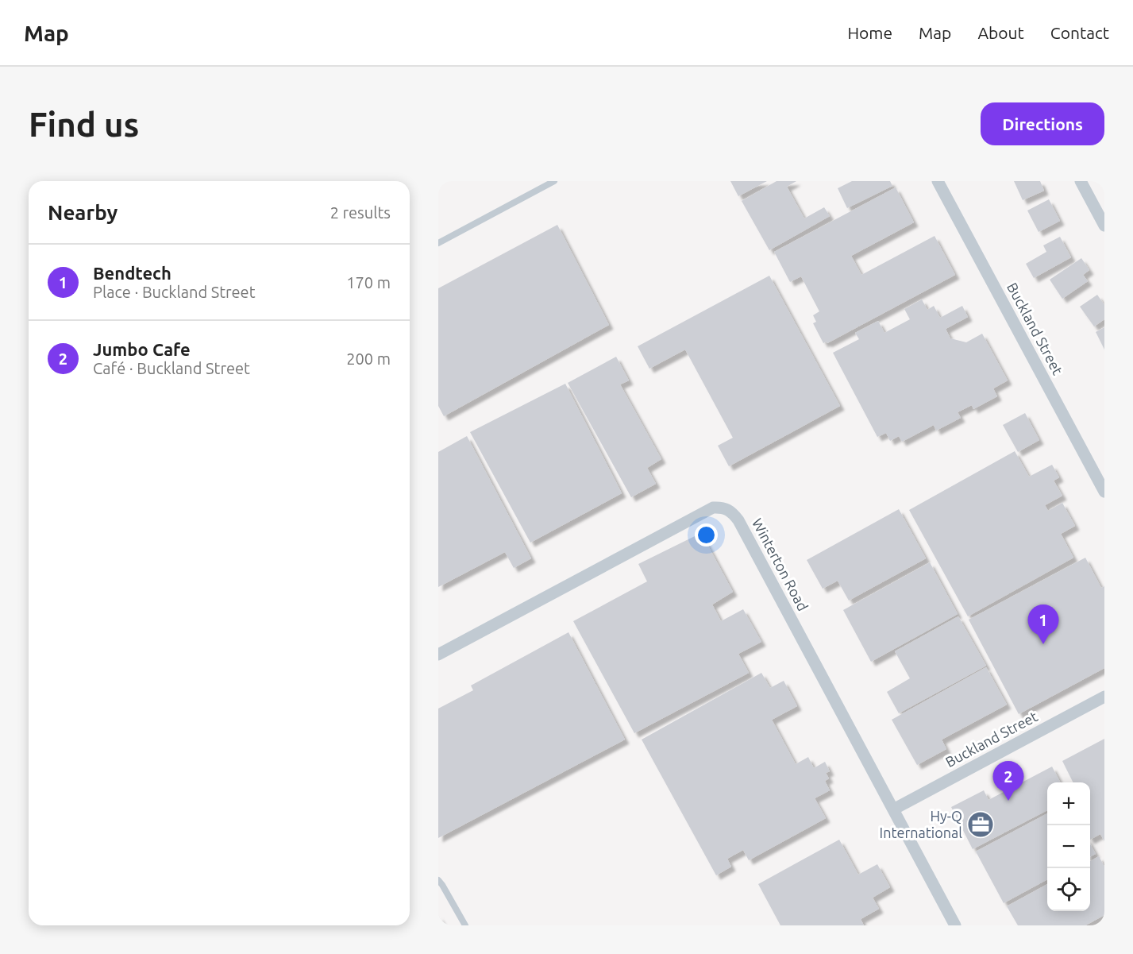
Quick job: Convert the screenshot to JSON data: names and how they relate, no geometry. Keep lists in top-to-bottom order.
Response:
{
  "streets": {
    "street": ["Buckland Street", "Winterton Road"]
  },
  "crossings": [
    ["Buckland Street", "Winterton Road"]
  ],
  "places": {
    "office": ["Hy-Q International"]
  },
  "page": {
    "header": "Map",
    "nav": [
      "Home",
      "Map",
      "About",
      "Contact"
    ],
    "buttons": "Directions",
    "title": "Find us",
    "heading": ["Nearby", "2 results"],
    "list": [
      {
        "mark": "1",
        "name": "Bendtech",
        "note": "Place · Buckland Street",
        "value": "170 m"
      },
      {
        "mark": "2",
        "name": "Jumbo Cafe",
        "note": "Café · Buckland Street",
        "value": "200 m"
      }
    ],
    "pins": ["1", "2"],
    "map_buttons": ["+", "−"]
  }
}
